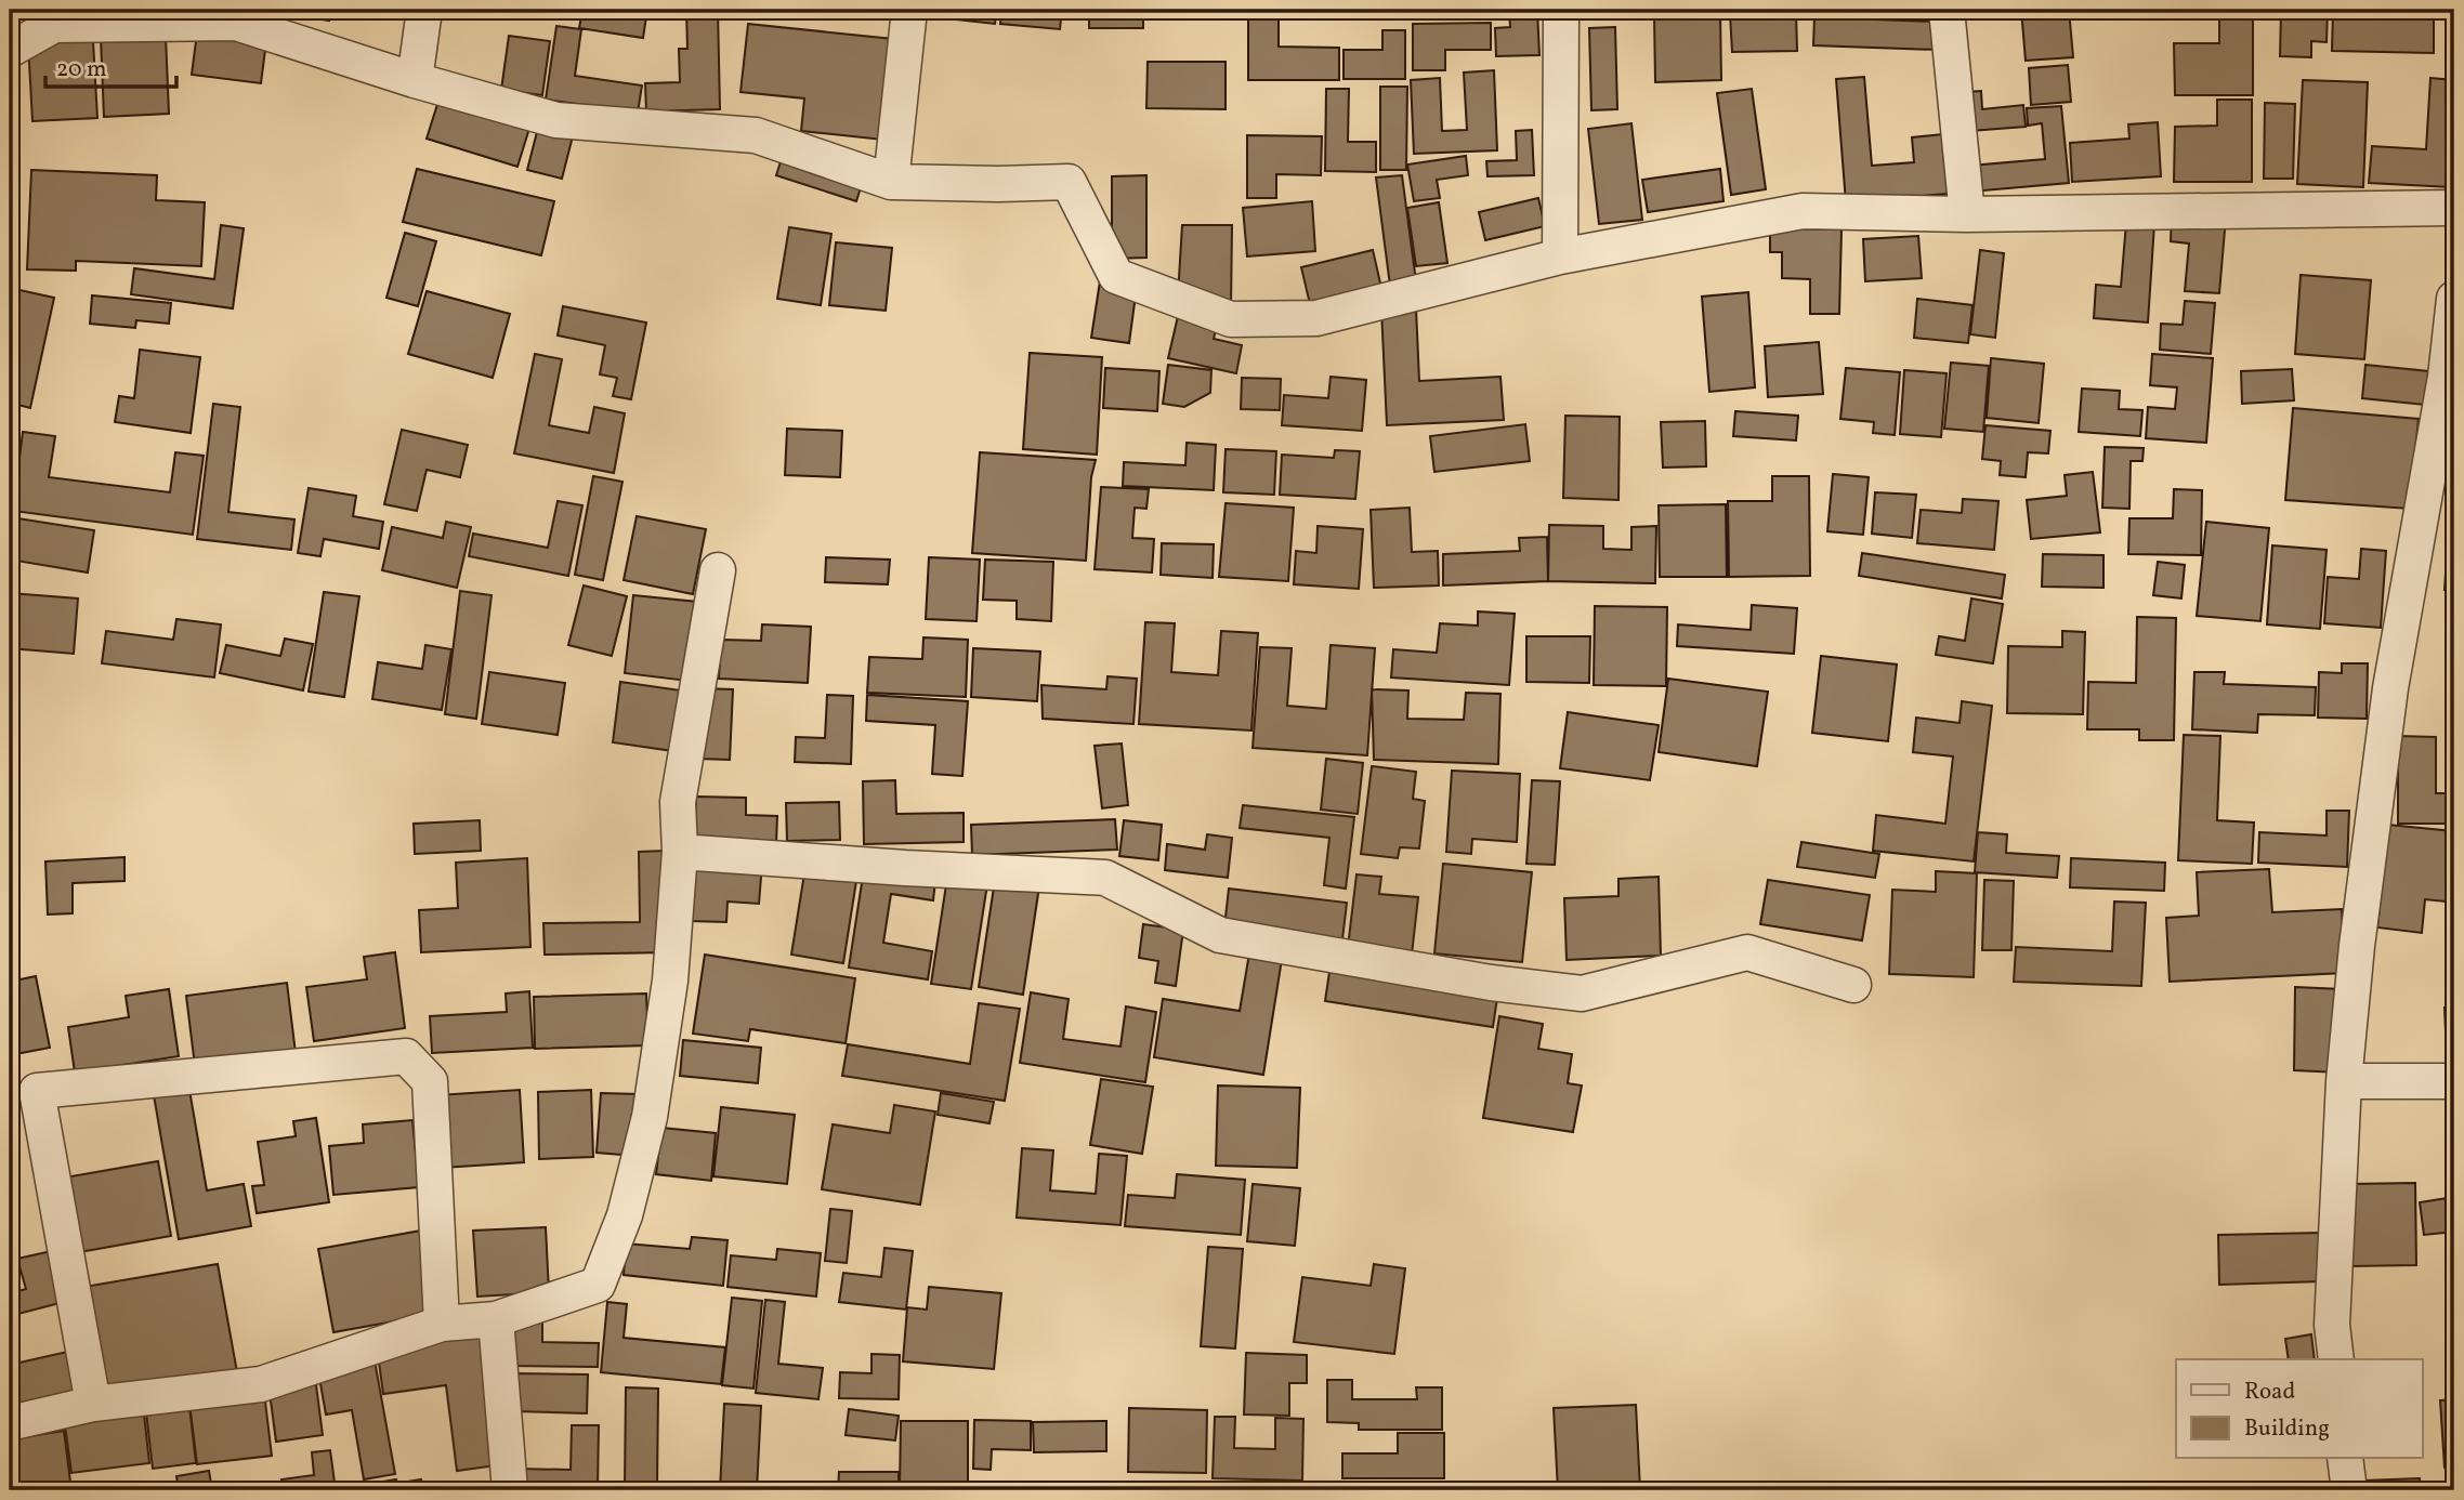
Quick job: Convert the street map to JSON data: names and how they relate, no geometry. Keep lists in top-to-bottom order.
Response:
{
  "legend": ["Road", "Building"],
  "scale_bar": "20 m"
}
